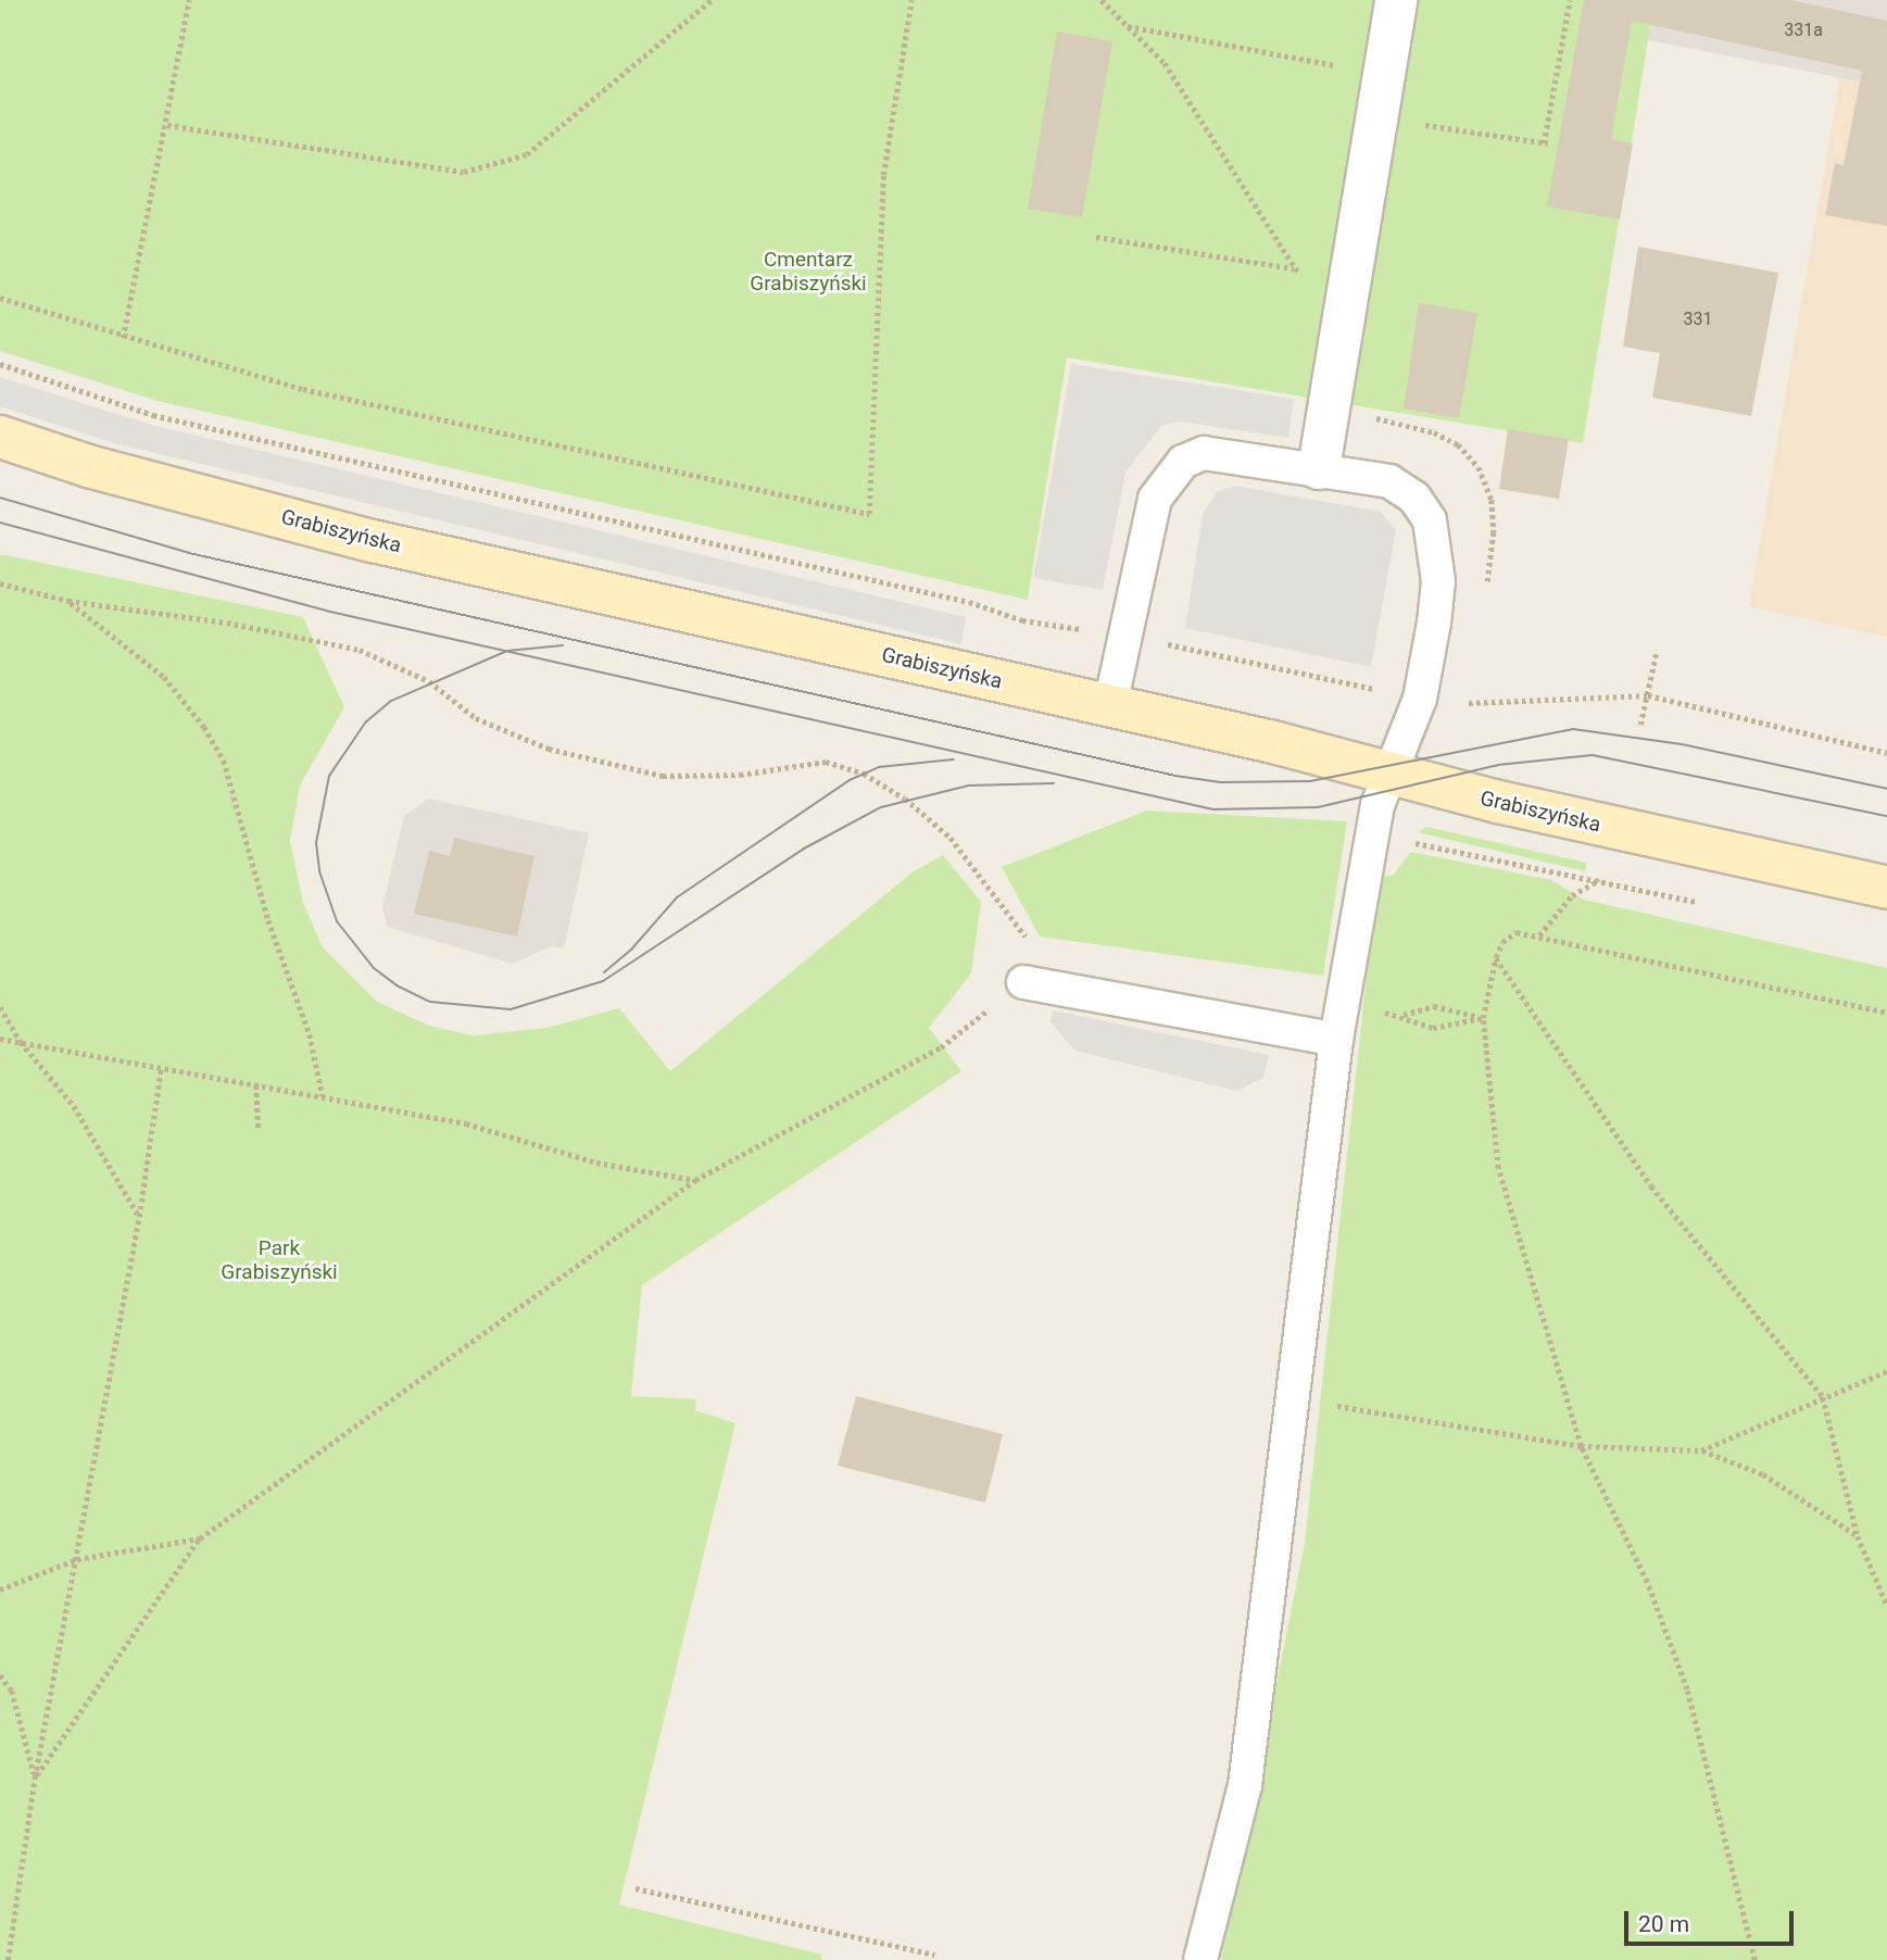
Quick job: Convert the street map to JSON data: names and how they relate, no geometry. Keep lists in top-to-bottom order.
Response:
{
  "streets": {
    "main road": ["Grabiszyńska"]
  },
  "parks": ["Cmentarz Grabiszyński", "Park Grabiszyński"],
  "house_numbers": ["331a", "331"],
  "scale_bar": "20 m"
}
